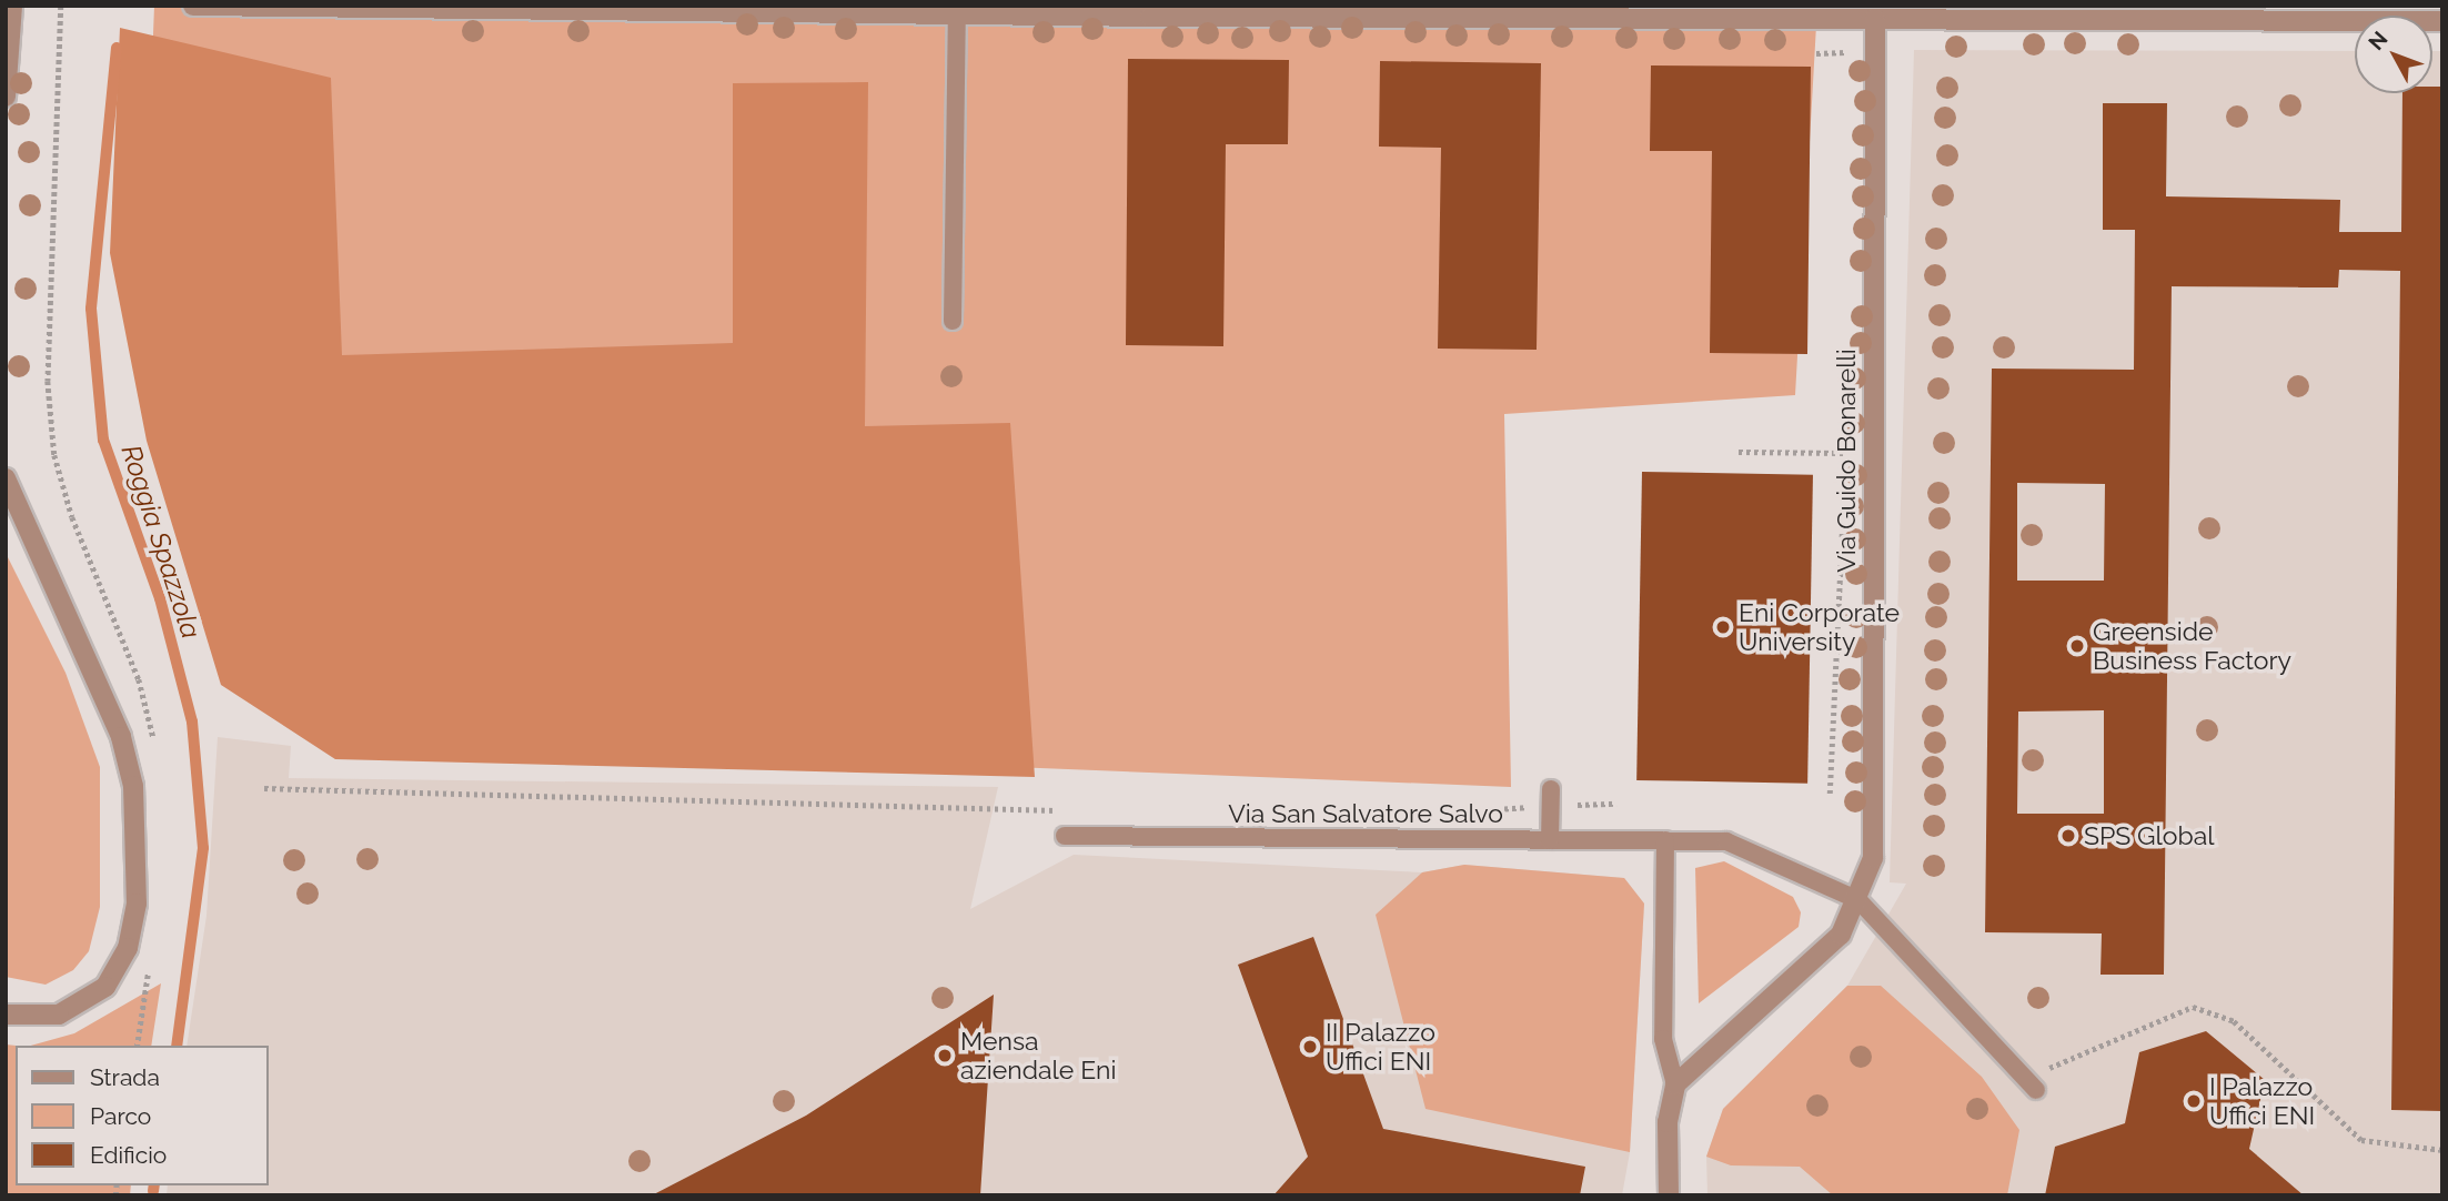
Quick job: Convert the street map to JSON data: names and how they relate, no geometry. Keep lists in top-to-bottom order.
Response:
{
  "streets": {
    "street": ["Via Guido Bonarelli"],
    "lane": ["Via San Salvatore Salvo"]
  },
  "crossings": [
    ["Via Guido Bonarelli", "Via San Salvatore Salvo"]
  ],
  "water": ["Roggia Spazzola"],
  "places": [
    "Eni Corporate University",
    "Greenside Business Factory",
    "SPS Global",
    "II Palazzo Uffici ENI",
    "Mensa aziendale Eni",
    "I Palazzo Uffici ENI"
  ],
  "legend": ["Strada", "Parco", "Edificio"],
  "north": "top left"
}
